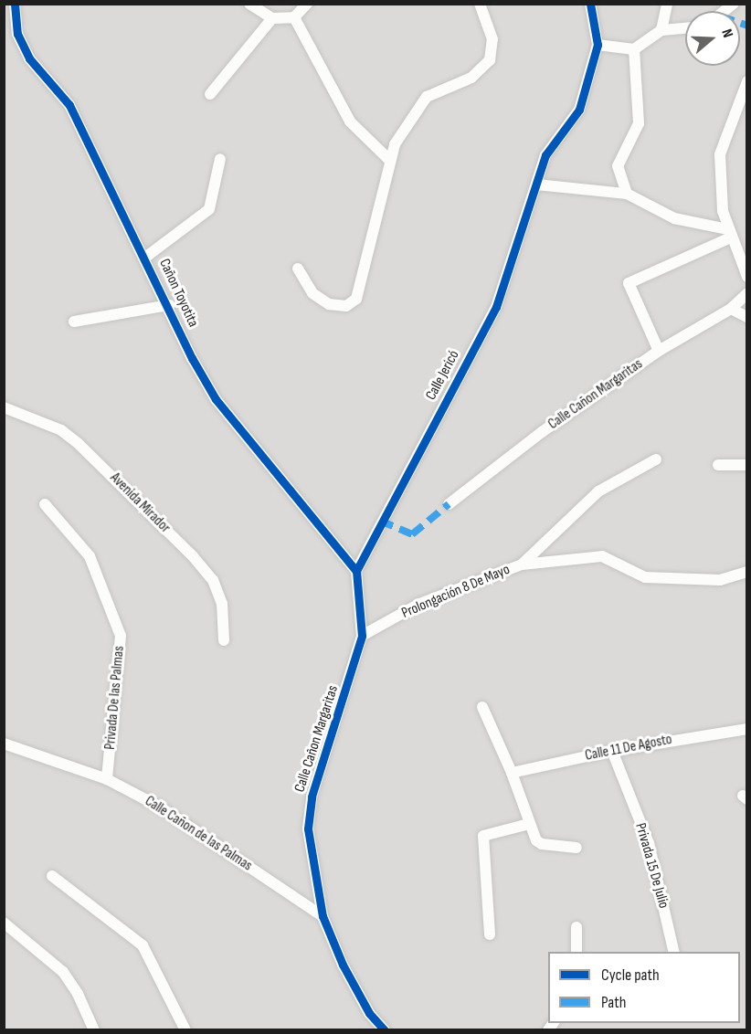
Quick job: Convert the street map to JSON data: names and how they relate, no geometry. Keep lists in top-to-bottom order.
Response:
{
  "streets": {
    "street": [
      "Cañon Toyotita",
      "Calle Jericó",
      "Calle Cañon Margaritas",
      "Avenida Mirador",
      "Prolongación 8 De Mayo",
      "Privada De las Palmas",
      "Calle 11 De Agosto",
      "Calle Cañon de las Palmas",
      "Privada 15 De Julio"
    ]
  },
  "crossings": [
    ["Cañon Toyotita", "Calle Jericó"],
    ["Cañon Toyotita", "Calle Cañon Margaritas"],
    ["Calle Jericó", "Calle Cañon Margaritas"],
    ["Calle Cañon Margaritas", "Prolongación 8 De Mayo"],
    ["Calle Cañon Margaritas", "Calle Cañon de las Palmas"],
    ["Privada De las Palmas", "Calle Cañon de las Palmas"],
    ["Calle 11 De Agosto", "Privada 15 De Julio"]
  ],
  "legend": ["Cycle path", "Path"],
  "north": "right"
}
